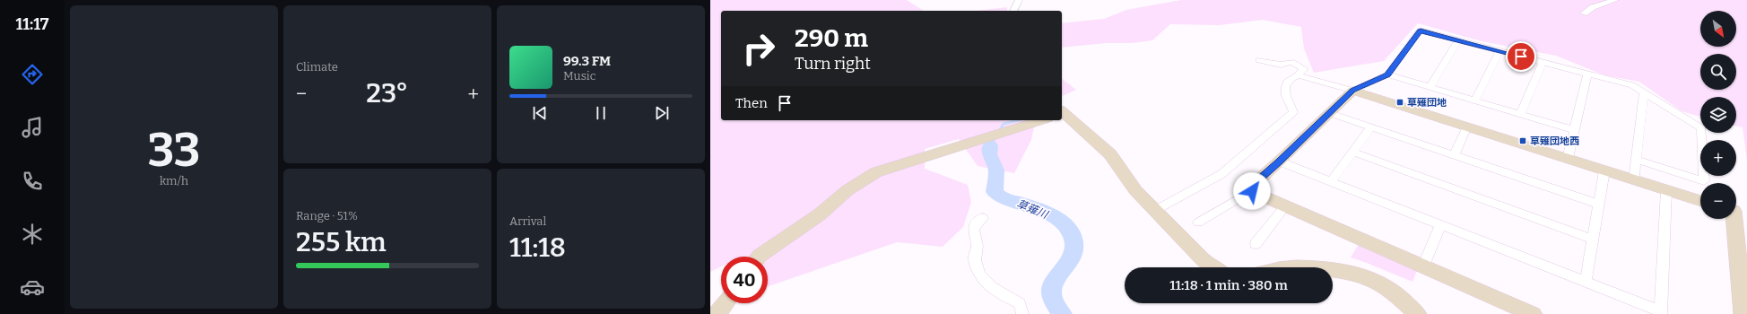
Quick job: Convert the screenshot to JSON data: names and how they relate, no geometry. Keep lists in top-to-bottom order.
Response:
{
  "water": ["草薙川"],
  "places": {
    "transit": ["草薙団地", "草薙団地西"]
  },
  "north": "bottom right",
  "page": {
    "tabs": "11:17",
    "tile": [
      ["33", "km/h"],
      "Climate",
      ["Range · 51%", "255 km"],
      ["Arrival", "11:18"]
    ],
    "map_buttons": ["+", "−"],
    "turn": ["290 m", "Turn right"],
    "song": ["99.3 FM", "Music"],
    "heat": ["−", "23°", "+"],
    "then": "Then",
    "limit": "40",
    "trip": "11:18 · 1 min · 380 m"
  }
}
